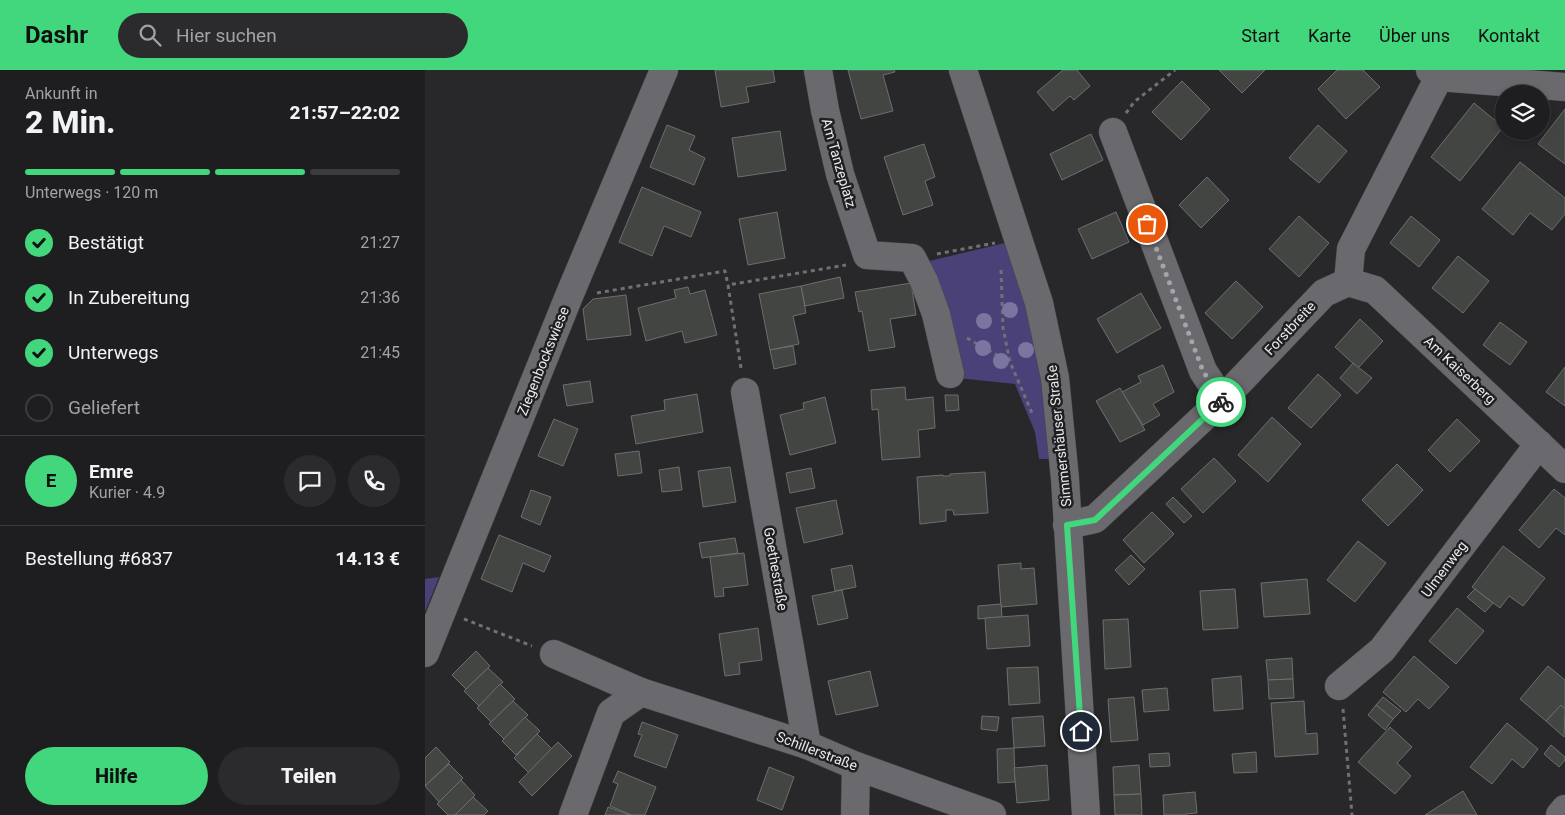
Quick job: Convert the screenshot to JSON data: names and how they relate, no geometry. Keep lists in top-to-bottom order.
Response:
{
  "streets": {
    "street": [
      "Am Tanzeplatz",
      "Forstbreite",
      "Ziegenbockswiese",
      "Am Kaiserberg",
      "Simmershäuser Straße",
      "Goethestraße",
      "Ulmenweg",
      "Schillerstraße"
    ]
  },
  "crossings": [
    ["Forstbreite", "Am Kaiserberg"],
    ["Forstbreite", "Simmershäuser Straße"],
    ["Am Kaiserberg", "Ulmenweg"],
    ["Goethestraße", "Schillerstraße"]
  ],
  "page": {
    "header": "Dashr",
    "search": "Hier suchen",
    "nav": [
      "Start",
      "Karte",
      "Über uns",
      "Kontakt"
    ],
    "heading": ["2 Min.", "Ankunft in", "21:57–22:02"],
    "panel": [
      "Emre",
      "Kurier · 4.9",
      "Bestellung #6837",
      "14.13 €"
    ],
    "bar": "Unterwegs · 120 m",
    "list": [
      ["Bestätigt", "21:27"],
      ["In Zubereitung", "21:36"],
      ["Unterwegs", "21:45"],
      "Geliefert"
    ],
    "round": "E",
    "buttons": ["Hilfe", "Teilen"]
  }
}
